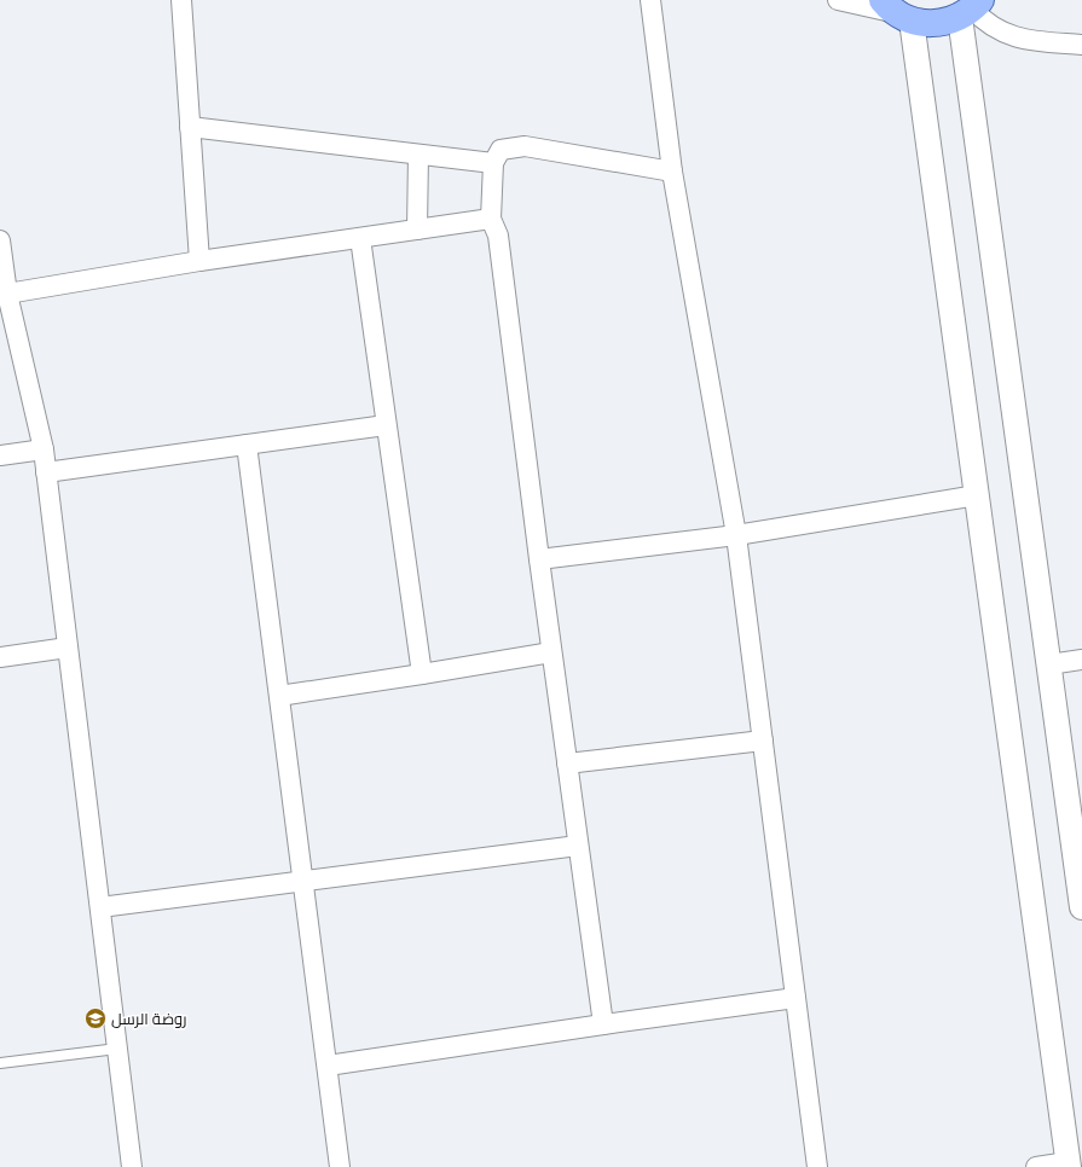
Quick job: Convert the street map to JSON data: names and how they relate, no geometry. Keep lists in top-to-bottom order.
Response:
{
  "places": {
    "school or university": ["روضة الرسل"]
  }
}
